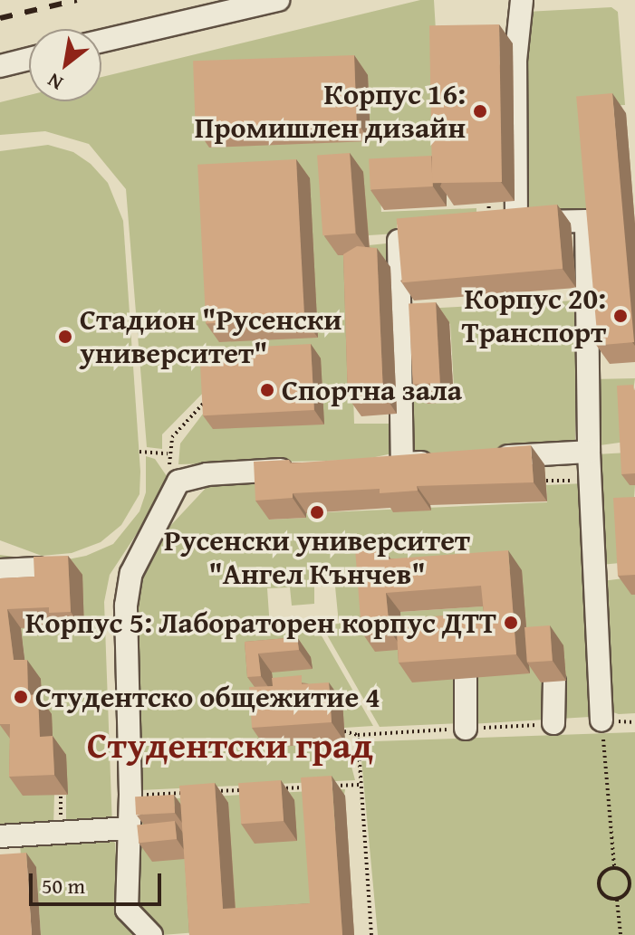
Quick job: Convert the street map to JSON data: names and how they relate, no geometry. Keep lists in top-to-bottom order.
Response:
{
  "districts": ["Студентски град"],
  "places": [
    "Корпус 16: Промишлен дизайн",
    "Корпус 20: Транспорт",
    "Стадион \"Русенски университет\"",
    "Спортна зала",
    "Русенски университет \"Ангел Кънчев\"",
    "Корпус 5: Лабораторен корпус ДТТ",
    "Студентско общежитие 4"
  ],
  "scale_bar": "50 m",
  "north": "bottom left"
}
